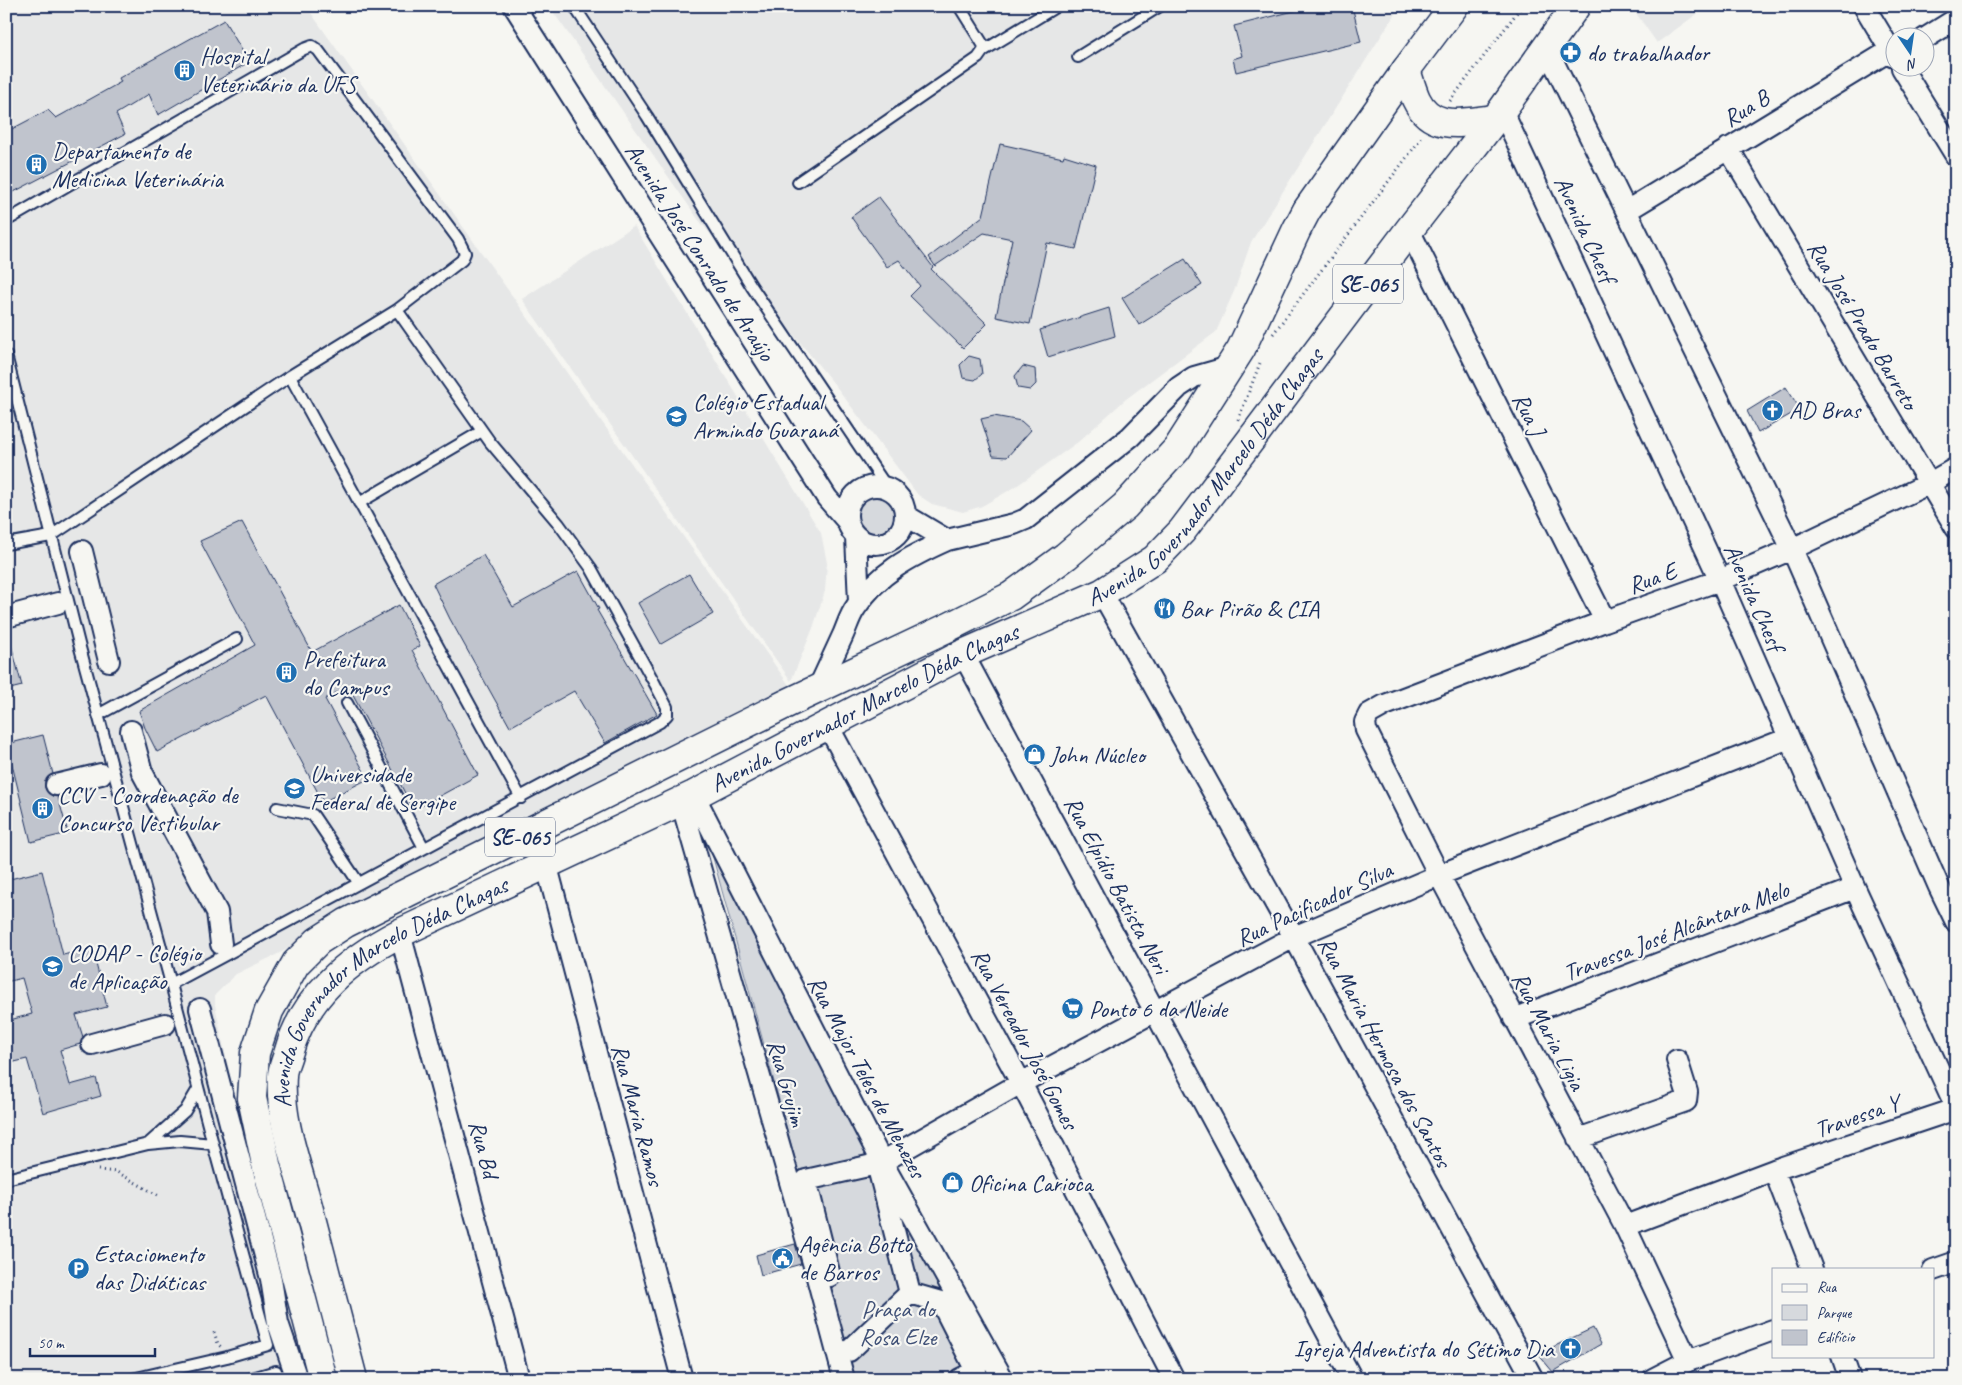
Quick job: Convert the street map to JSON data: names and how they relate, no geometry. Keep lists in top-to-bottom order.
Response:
{
  "streets": {
    "main road": ["SE-065", "Avenida Governador Marcelo Déda Chagas"],
    "street": [
      "Rua B",
      "Avenida Chesf",
      "Avenida José Conrado de Araújo",
      "Rua José Prado Barreto",
      "Rua J",
      "Rua E",
      "Rua Elpídio Batista Neri",
      "Rua Pacificador Silva",
      "Travessa José Alcântara Melo",
      "Rua Maria Ligia",
      "Rua Vereador José Gomes",
      "Rua Maria Hermosa dos Santos",
      "Rua Major Teles de Menezes",
      "Rua Grujim",
      "Rua Maria Ramos",
      "Travessa Y",
      "Rua Bd"
    ]
  },
  "crossings": [
    ["Rua B", "Avenida Chesf"],
    ["Rua B", "Rua José Prado Barreto"],
    ["Avenida Chesf", "Avenida Governador Marcelo Déda Chagas"],
    ["Avenida Chesf", "Rua E"],
    ["Avenida Chesf", "Rua Pacificador Silva"],
    ["Avenida Chesf", "Travessa José Alcântara Melo"],
    ["Avenida Chesf", "Travessa Y"],
    ["Rua José Prado Barreto", "Rua E"],
    ["Rua J", "Avenida Governador Marcelo Déda Chagas"],
    ["Rua J", "Rua E"],
    ["Avenida Governador Marcelo Déda Chagas", "Rua Elpídio Batista Neri"],
    ["Avenida Governador Marcelo Déda Chagas", "Rua Vereador José Gomes"],
    ["Avenida Governador Marcelo Déda Chagas", "Rua Maria Hermosa dos Santos"],
    ["Avenida Governador Marcelo Déda Chagas", "Rua Major Teles de Menezes"],
    ["Avenida Governador Marcelo Déda Chagas", "Rua Grujim"],
    ["Avenida Governador Marcelo Déda Chagas", "Rua Maria Ramos"],
    ["Avenida Governador Marcelo Déda Chagas", "Rua Bd"],
    ["Rua E", "Rua Maria Ligia"],
    ["Rua Elpídio Batista Neri", "Rua Pacificador Silva"],
    ["Rua Pacificador Silva", "Rua Maria Ligia"],
    ["Rua Pacificador Silva", "Rua Vereador José Gomes"],
    ["Rua Pacificador Silva", "Rua Maria Hermosa dos Santos"],
    ["Rua Pacificador Silva", "Rua Major Teles de Menezes"],
    ["Travessa José Alcântara Melo", "Rua Maria Ligia"],
    ["Rua Maria Ligia", "Travessa Y"],
    ["Rua Major Teles de Menezes", "Rua Grujim"]
  ],
  "parks": ["Praça do Rosa Elze"],
  "places": {
    "pharmacy": ["do trabalhador"],
    "building": [
      "Hospital Veterinário da UFS",
      "Departamento de Medicina Veterinária",
      "Prefeitura do Campus",
      "CCV - Coordenação de Concurso Vestibular"
    ],
    "church": ["AD Bras", "Igreja Adventista do Sétimo Dia"],
    "school or university": ["Colégio Estadual Armindo Guaraná", "Universidade Federal de Sergipe", "CODAP - Colégio de Aplicação"],
    "restaurant": ["Bar Pirão & CIA"],
    "shop": ["John Núcleo", "Oficina Carioca"],
    "supermarket": ["Ponto 6 da Neide"],
    "public building": ["Agência Botto de Barros"],
    "parking": ["Estaciomento das Didáticas"]
  },
  "legend": ["Rua", "Parque", "Edifício"],
  "scale_bar": "50 m",
  "north": "bottom"
}
